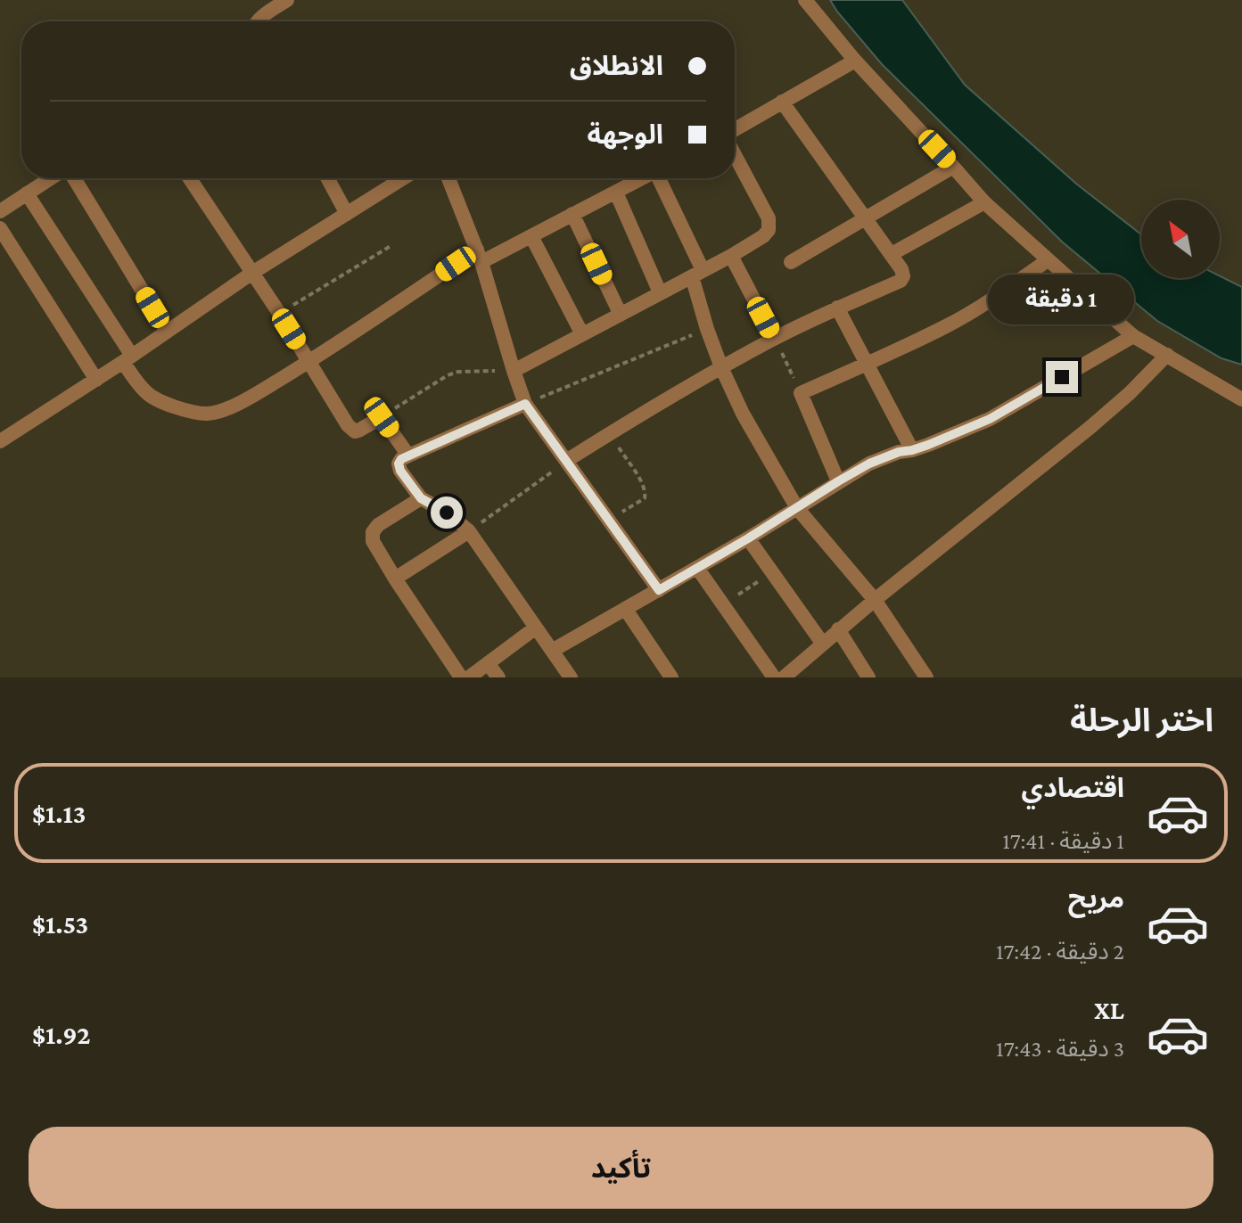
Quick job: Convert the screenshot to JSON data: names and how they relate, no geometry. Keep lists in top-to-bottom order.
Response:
{
  "north": "top left",
  "page": {
    "banner": ["الانطلاق", "الوجهة"],
    "bubble": "1 دقيقة",
    "heading": "اختر الرحلة",
    "list": [
      {
        "name": "اقتصادي",
        "note": "1 دقيقة · 17:41",
        "value": "$1.13"
      },
      {
        "name": "مريح",
        "note": "2 دقيقة · 17:42",
        "value": "$1.53"
      },
      {
        "name": "XL",
        "note": "3 دقيقة · 17:43",
        "value": "$1.92"
      }
    ],
    "buttons": "تأكيد"
  }
}
